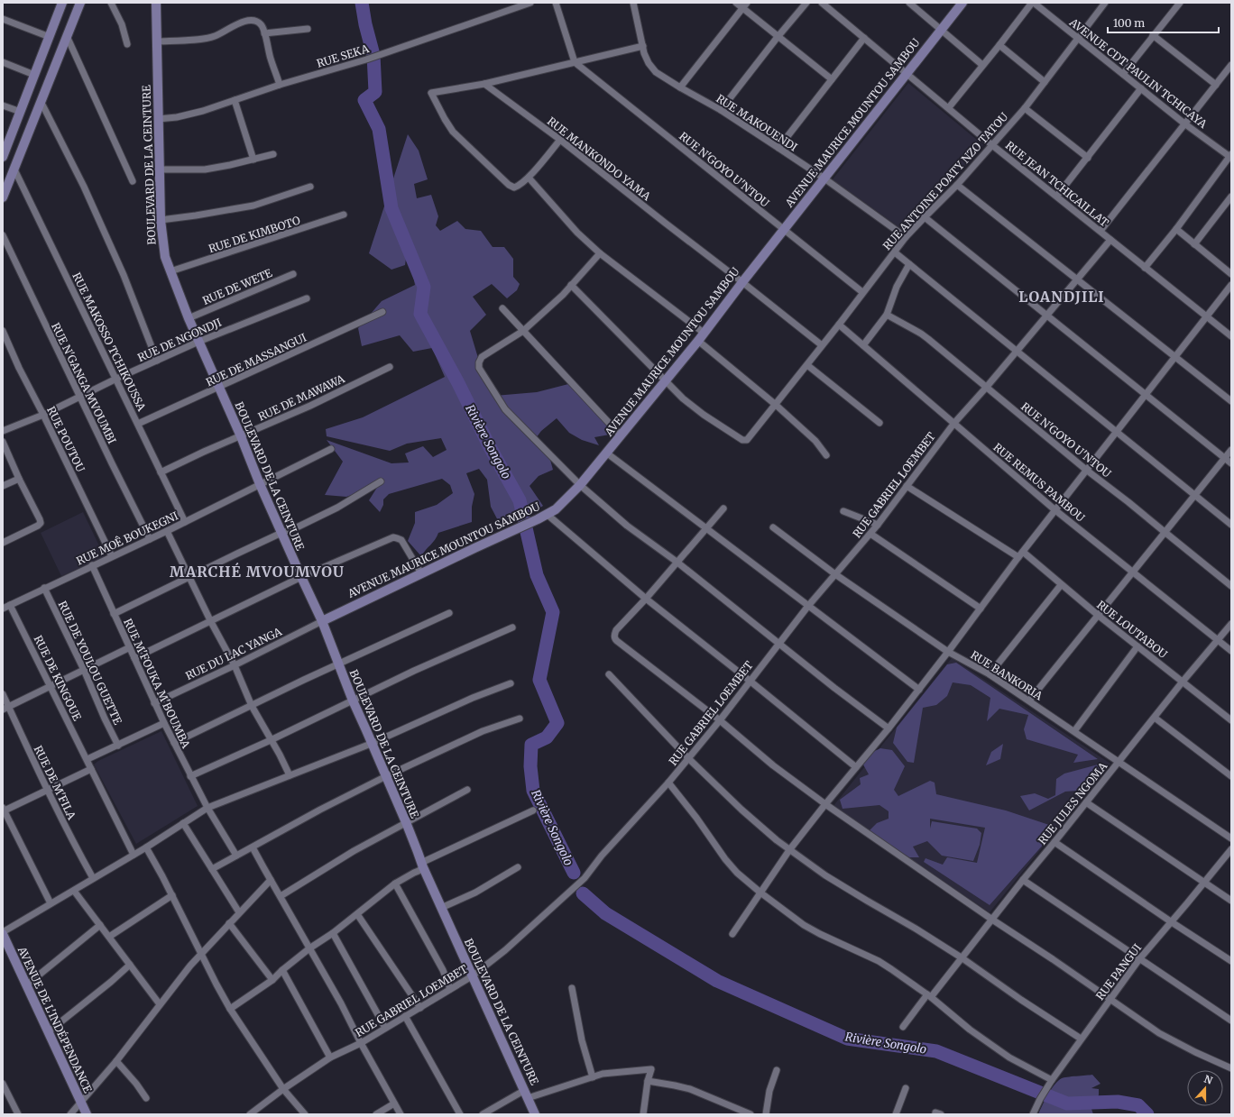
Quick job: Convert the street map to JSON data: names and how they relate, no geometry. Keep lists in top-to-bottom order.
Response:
{
  "streets": {
    "street": [
      "RUE SEKA",
      "AVENUE CDT PAULIN TCHICAYA",
      "RUE MAKOUENDI",
      "AVENUE MAURICE MOUNTOU SAMBOU",
      "RUE MANKONDO YAMA",
      "BOULEVARD DE LA CEINTURE",
      "RUE N'GOYO U'NTOU",
      "RUE ANTOINE POATY NZO TATOU",
      "RUE JEAN TCHICAILLAT",
      "RUE DE KIMBOTO",
      "RUE DE WETE",
      "RUE DE NGONDJI",
      "RUE MAKOSSO TCHIKOUSSA",
      "RUE DE MASSANGUI",
      "RUE N'GANGA MVOUMBI",
      "RUE DE MAWAWA",
      "RUE POUTOU",
      "RUE REMUS PAMBOU",
      "RUE GABRIEL LOEMBET",
      "RUE MOÊ BOUKEGNI",
      "RUE LOUTABOU",
      "RUE DU LAC YANGA",
      "RUE DE YOULOU GUETTE",
      "RUE BANKORIA",
      "RUE DE KINGOUE",
      "RUE M'FOUKA M'BOUMBA",
      "RUE DE M'FILA",
      "RUE JULES NGOMA",
      "RUE PANGUI",
      "AVENUE DE L'INDÉPENDANCE"
    ]
  },
  "crossings": [
    ["RUE SEKA", "BOULEVARD DE LA CEINTURE"],
    ["AVENUE CDT PAULIN TCHICAYA", "RUE ANTOINE POATY NZO TATOU"],
    ["RUE MAKOUENDI", "AVENUE MAURICE MOUNTOU SAMBOU"],
    ["RUE MAKOUENDI", "RUE ANTOINE POATY NZO TATOU"],
    ["AVENUE MAURICE MOUNTOU SAMBOU", "RUE MANKONDO YAMA"],
    ["AVENUE MAURICE MOUNTOU SAMBOU", "BOULEVARD DE LA CEINTURE"],
    ["AVENUE MAURICE MOUNTOU SAMBOU", "RUE N'GOYO U'NTOU"],
    ["AVENUE MAURICE MOUNTOU SAMBOU", "RUE ANTOINE POATY NZO TATOU"],
    ["AVENUE MAURICE MOUNTOU SAMBOU", "RUE JEAN TCHICAILLAT"],
    ["AVENUE MAURICE MOUNTOU SAMBOU", "RUE DU LAC YANGA"],
    ["RUE MANKONDO YAMA", "RUE ANTOINE POATY NZO TATOU"],
    ["BOULEVARD DE LA CEINTURE", "RUE DE KIMBOTO"],
    ["BOULEVARD DE LA CEINTURE", "RUE DE WETE"],
    ["BOULEVARD DE LA CEINTURE", "RUE DE NGONDJI"],
    ["BOULEVARD DE LA CEINTURE", "RUE DE MASSANGUI"],
    ["BOULEVARD DE LA CEINTURE", "RUE DE MAWAWA"],
    ["BOULEVARD DE LA CEINTURE", "RUE GABRIEL LOEMBET"],
    ["BOULEVARD DE LA CEINTURE", "RUE MOÊ BOUKEGNI"],
    ["BOULEVARD DE LA CEINTURE", "RUE DU LAC YANGA"],
    ["RUE N'GOYO U'NTOU", "RUE ANTOINE POATY NZO TATOU"],
    ["RUE N'GOYO U'NTOU", "RUE GABRIEL LOEMBET"],
    ["RUE ANTOINE POATY NZO TATOU", "RUE JEAN TCHICAILLAT"],
    ["RUE ANTOINE POATY NZO TATOU", "RUE REMUS PAMBOU"],
    ["RUE JEAN TCHICAILLAT", "RUE GABRIEL LOEMBET"],
    ["RUE DE NGONDJI", "RUE MAKOSSO TCHIKOUSSA"],
    ["RUE DE NGONDJI", "RUE N'GANGA MVOUMBI"],
    ["RUE DE NGONDJI", "RUE POUTOU"],
    ["RUE MAKOSSO TCHIKOUSSA", "RUE DE MASSANGUI"],
    ["RUE MAKOSSO TCHIKOUSSA", "RUE DE MAWAWA"],
    ["RUE MAKOSSO TCHIKOUSSA", "RUE MOÊ BOUKEGNI"],
    ["RUE N'GANGA MVOUMBI", "RUE MOÊ BOUKEGNI"],
    ["RUE POUTOU", "RUE MOÊ BOUKEGNI"],
    ["RUE REMUS PAMBOU", "RUE GABRIEL LOEMBET"],
    ["RUE REMUS PAMBOU", "RUE JULES NGOMA"],
    ["RUE GABRIEL LOEMBET", "RUE LOUTABOU"],
    ["RUE GABRIEL LOEMBET", "RUE BANKORIA"],
    ["RUE MOÊ BOUKEGNI", "RUE DE YOULOU GUETTE"],
    ["RUE MOÊ BOUKEGNI", "RUE DE KINGOUE"],
    ["RUE MOÊ BOUKEGNI", "RUE M'FOUKA M'BOUMBA"],
    ["RUE LOUTABOU", "RUE JULES NGOMA"],
    ["RUE DU LAC YANGA", "RUE M'FOUKA M'BOUMBA"],
    ["RUE BANKORIA", "RUE JULES NGOMA"]
  ],
  "districts": ["LOANDJILI", "MARCHÉ MVOUMVOU"],
  "water": ["Rivière Songolo"],
  "scale_bar": "100 m",
  "north": "top"
}
